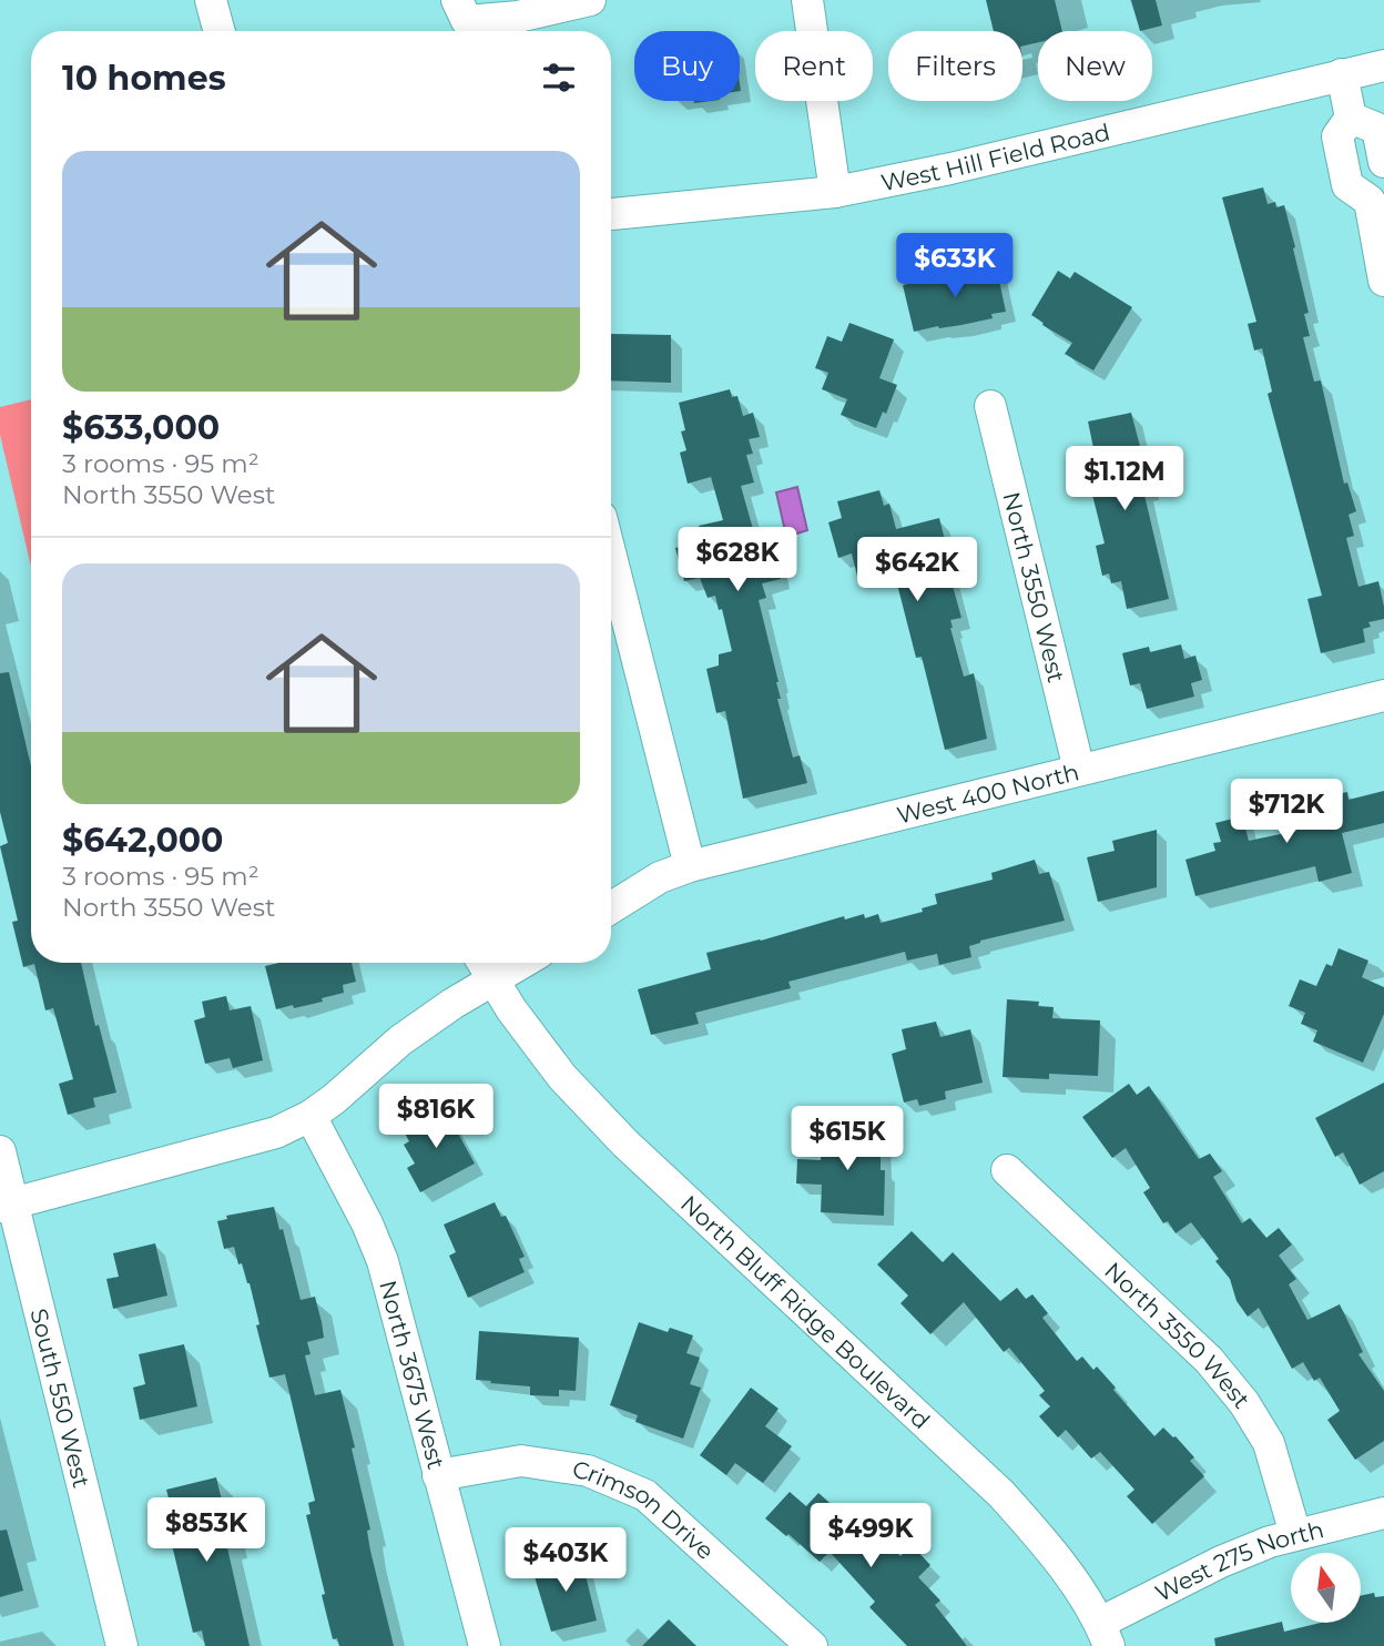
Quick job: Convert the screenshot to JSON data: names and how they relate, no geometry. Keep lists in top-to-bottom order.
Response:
{
  "streets": {
    "street": [
      "West Hill Field Road",
      "North 3550 West",
      "West 400 North",
      "North Bluff Ridge Boulevard",
      "North 3675 West",
      "South 550 West",
      "Crimson Drive",
      "West 275 North"
    ]
  },
  "crossings": [
    ["North 3550 West", "West 400 North"],
    ["North 3550 West", "West 275 North"],
    ["North Bluff Ridge Boulevard", "West 275 North"],
    ["North 3675 West", "Crimson Drive"]
  ],
  "north": "top",
  "page": {
    "chip": [
      "Buy",
      "Rent",
      "Filters",
      "New"
    ],
    "heading": "10 homes",
    "list": [
      {
        "name": "$633,000",
        "note": "3 rooms · 95 m² · North 3550 West"
      },
      {
        "name": "$642,000",
        "note": "3 rooms · 95 m² · North 3550 West"
      }
    ],
    "price": [
      "$633K",
      "$1.12M",
      "$628K",
      "$642K",
      "$712K",
      "$816K",
      "$615K",
      "$853K",
      "$499K",
      "$403K"
    ]
  }
}
